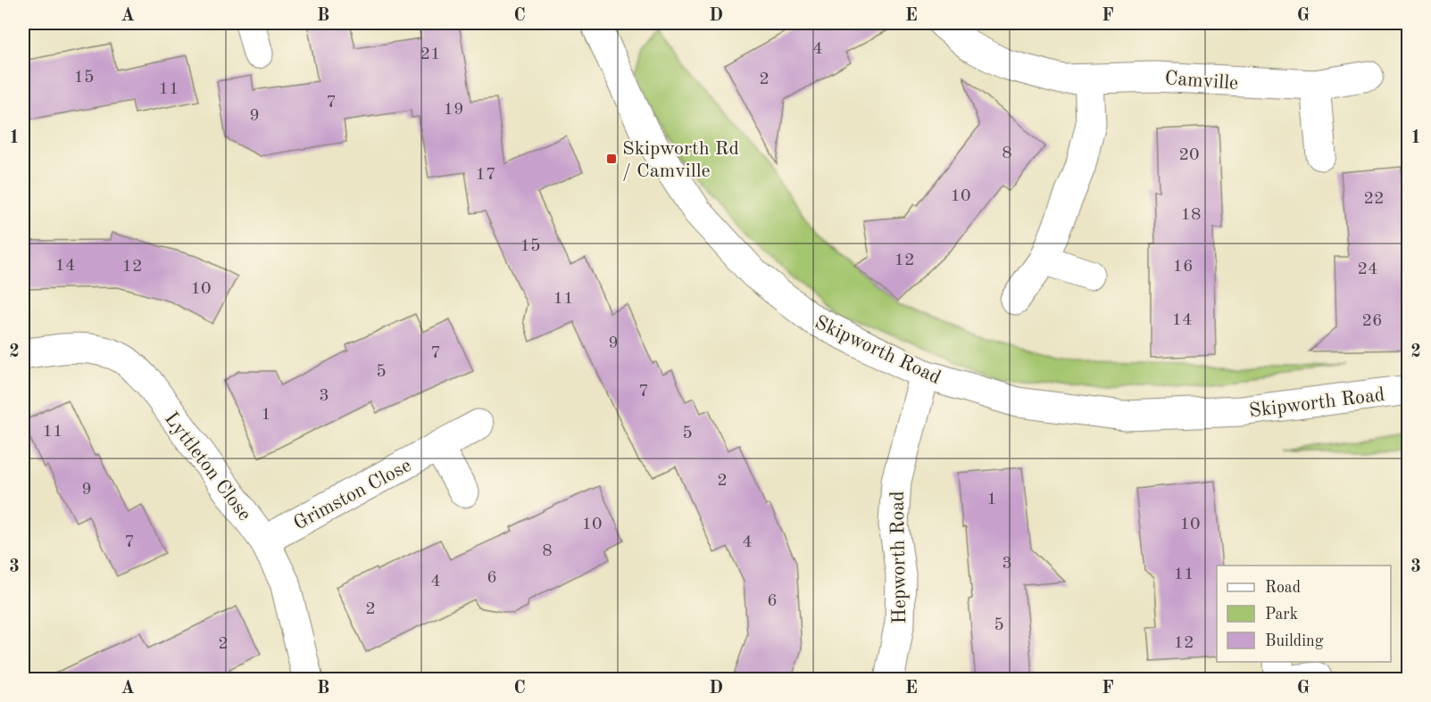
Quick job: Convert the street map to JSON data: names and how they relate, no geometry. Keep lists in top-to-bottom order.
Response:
{
  "streets": {
    "street": [
      "Camville",
      "Skipworth Road",
      "Lyttleton Close",
      "Grimston Close",
      "Hepworth Road"
    ]
  },
  "crossings": [
    ["Skipworth Road", "Hepworth Road"],
    ["Lyttleton Close", "Grimston Close"]
  ],
  "places": {
    "transit": ["Skipworth Rd / Camville"]
  },
  "house_numbers": [
    "4",
    "21",
    "15",
    "2",
    "11",
    "7",
    "19",
    "9",
    "8",
    "20",
    "17",
    "10",
    "22",
    "18",
    "15",
    "12",
    "14",
    "12",
    "16",
    "24",
    "10",
    "11",
    "14",
    "26",
    "9",
    "7",
    "5",
    "7",
    "3",
    "1",
    "11",
    "5",
    "2",
    "9",
    "1",
    "10",
    "10",
    "7",
    "4",
    "8",
    "3",
    "11",
    "6",
    "4",
    "6",
    "2",
    "5",
    "12",
    "2"
  ],
  "legend": ["Road", "Park", "Building"],
  "grid": {
    "columns": [
      "A",
      "B",
      "C",
      "D",
      "E",
      "F",
      "G"
    ],
    "rows": ["1", "2", "3"]
  }
}
